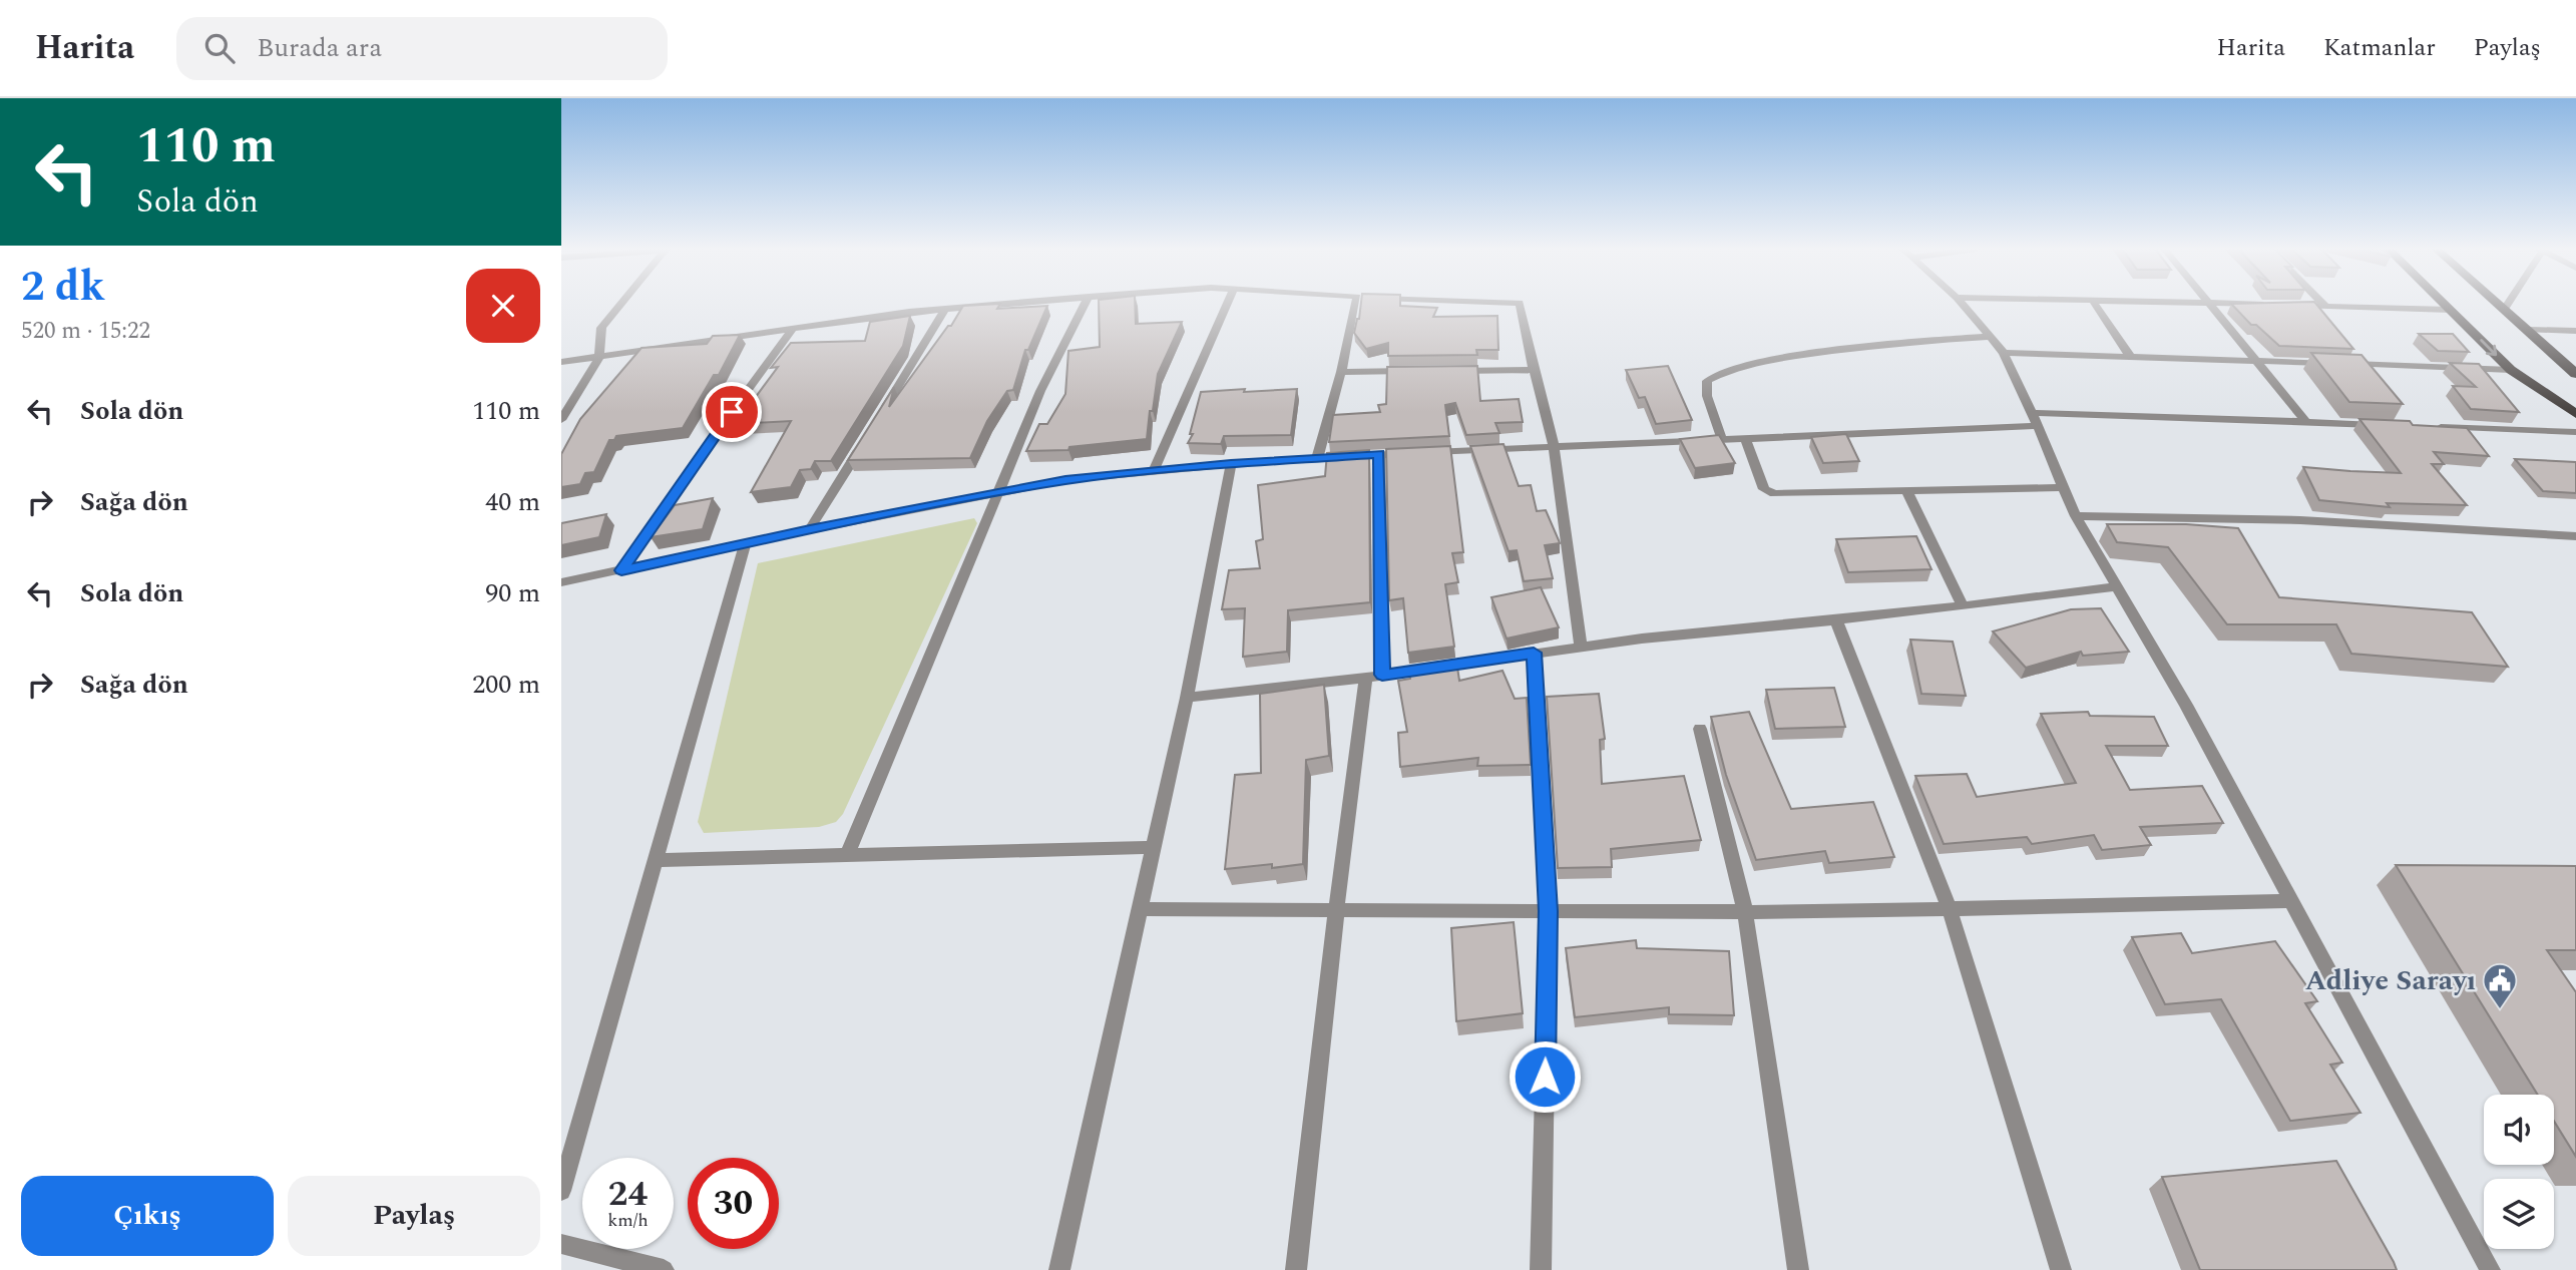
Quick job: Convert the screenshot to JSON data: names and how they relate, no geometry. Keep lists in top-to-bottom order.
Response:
{
  "places": {
    "public building": ["Adliye Sarayı"]
  },
  "page": {
    "header": "Harita",
    "search": "Burada ara",
    "nav": ["Harita", "Katmanlar", "Paylaş"],
    "turn": ["110 m", "Sola dön"],
    "heading": ["2 dk", "520 m · 15:22"],
    "list": [
      {
        "name": "Sola dön",
        "value": "110 m"
      },
      {
        "name": "Sağa dön",
        "value": "40 m"
      },
      {
        "name": "Sola dön",
        "value": "90 m"
      },
      {
        "name": "Sağa dön",
        "value": "200 m"
      }
    ],
    "speed": "24 km/h",
    "limit": "30",
    "buttons": ["Çıkış", "Paylaş"]
  }
}
